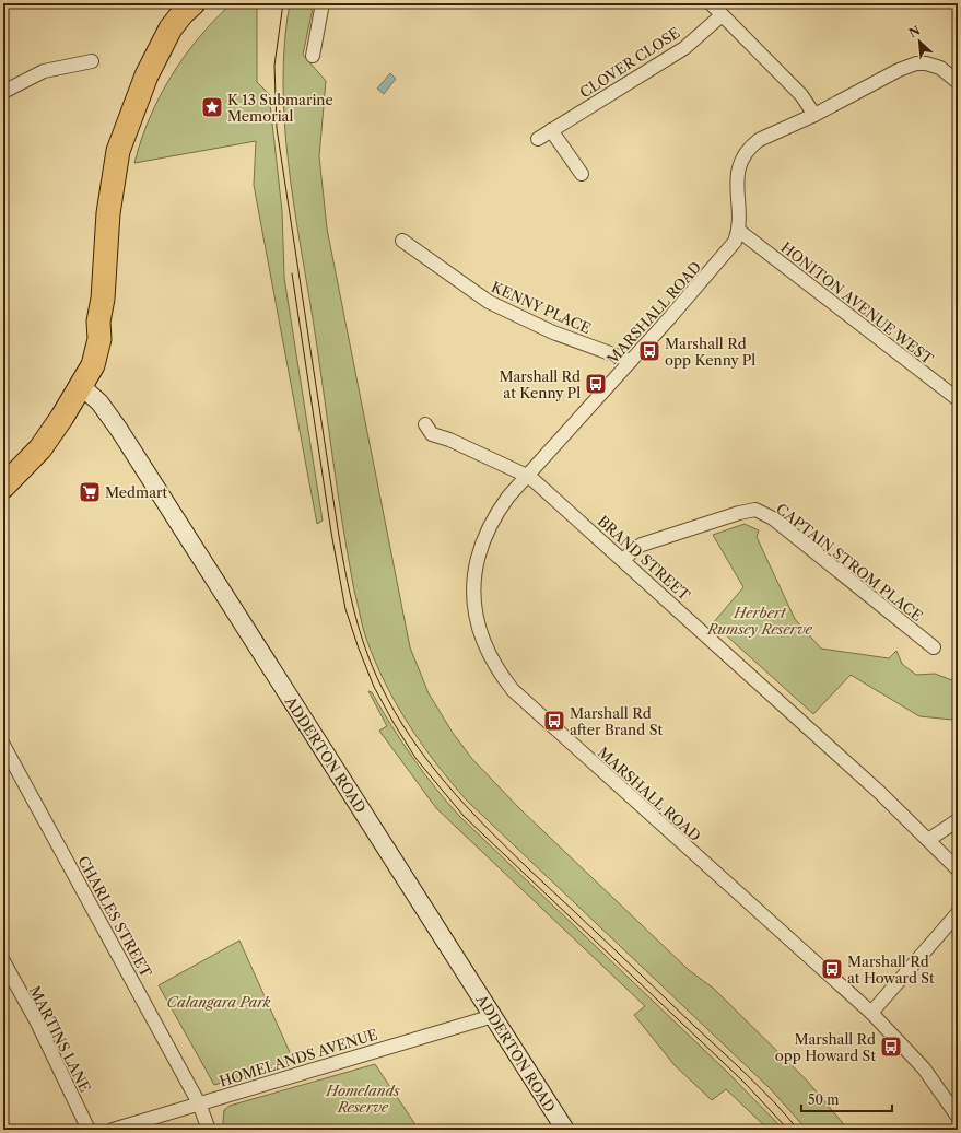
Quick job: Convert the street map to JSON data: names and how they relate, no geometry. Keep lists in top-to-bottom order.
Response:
{
  "streets": {
    "main road": ["ADDERTON ROAD"],
    "street": [
      "CLOVER CLOSE",
      "HONITON AVENUE WEST",
      "KENNY PLACE",
      "MARSHALL ROAD",
      "BRAND STREET",
      "CAPTAIN STROM PLACE",
      "CHARLES STREET",
      "MARTINS LANE",
      "HOMELANDS AVENUE"
    ]
  },
  "crossings": [
    ["HONITON AVENUE WEST", "MARSHALL ROAD"],
    ["KENNY PLACE", "MARSHALL ROAD"],
    ["MARSHALL ROAD", "BRAND STREET"],
    ["BRAND STREET", "CAPTAIN STROM PLACE"],
    ["ADDERTON ROAD", "HOMELANDS AVENUE"],
    ["CHARLES STREET", "HOMELANDS AVENUE"]
  ],
  "parks": ["Herbert Rumsey Reserve", "Calangara Park", "Homelands Reserve"],
  "places": {
    "place": ["K 13 Submarine Memorial"],
    "bus stop": [
      "Marshall Rd opp Kenny Pl",
      "Marshall Rd at Kenny Pl",
      "Marshall Rd after Brand St",
      "Marshall Rd at Howard St",
      "Marshall Rd opp Howard St"
    ],
    "supermarket": ["Medmart"]
  },
  "scale_bar": "50 m",
  "north": "top left"
}
